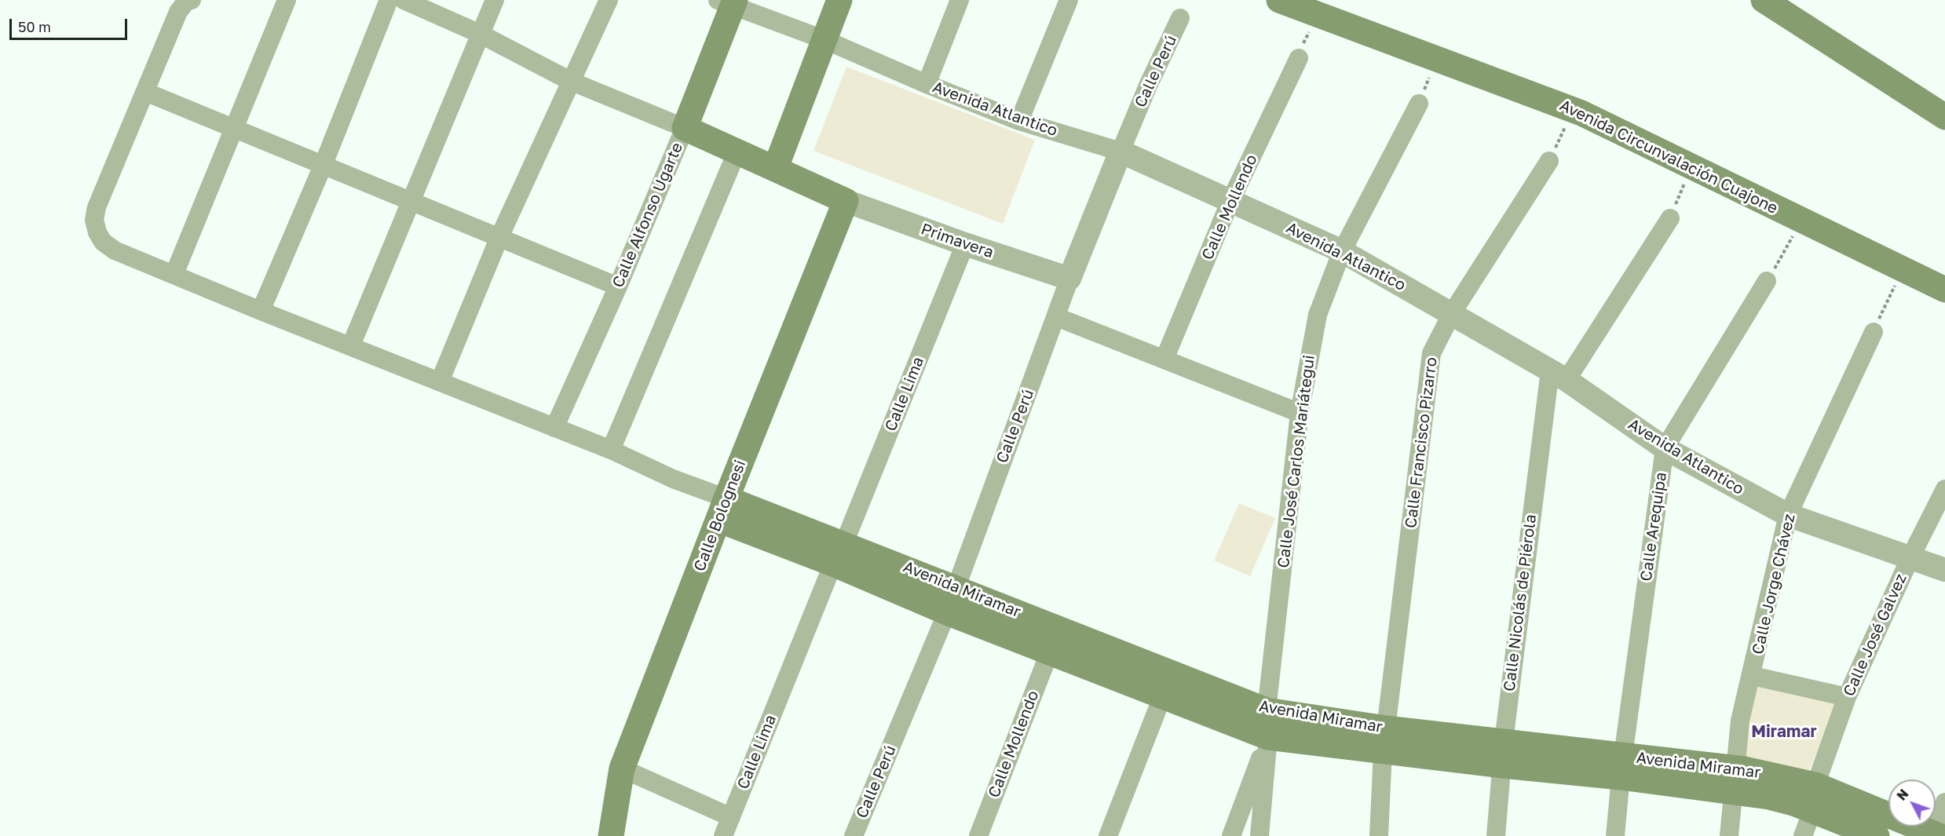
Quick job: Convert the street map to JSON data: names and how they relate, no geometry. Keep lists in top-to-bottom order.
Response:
{
  "streets": {
    "main road": [
      "Avenida Circunvalación Cuajone",
      "Calle Alfonso Ugarte",
      "Calle Bolognesi",
      "Avenida Miramar"
    ],
    "street": [
      "Calle Perú",
      "Avenida Atlantico",
      "Calle Mollendo",
      "Primavera",
      "Calle Lima",
      "Calle Francisco Pizarro",
      "Calle José Carlos Mariátegui",
      "Calle Arequipa",
      "Calle Jorge Chávez",
      "Calle Nicolás de Piérola",
      "Calle José Galvez"
    ]
  },
  "crossings": [
    ["Calle Perú", "Avenida Atlantico"],
    ["Calle Perú", "Primavera"],
    ["Calle Perú", "Avenida Miramar"],
    ["Avenida Atlantico", "Calle Mollendo"],
    ["Avenida Atlantico", "Calle Alfonso Ugarte"],
    ["Avenida Atlantico", "Calle Francisco Pizarro"],
    ["Avenida Atlantico", "Calle José Carlos Mariátegui"],
    ["Avenida Atlantico", "Calle Arequipa"],
    ["Avenida Atlantico", "Calle Jorge Chávez"],
    ["Avenida Atlantico", "Calle Nicolás de Piérola"],
    ["Avenida Atlantico", "Calle José Galvez"],
    ["Calle Mollendo", "Avenida Miramar"],
    ["Primavera", "Calle Lima"],
    ["Primavera", "Calle Bolognesi"],
    ["Calle Lima", "Avenida Miramar"],
    ["Calle Francisco Pizarro", "Avenida Miramar"],
    ["Calle José Carlos Mariátegui", "Avenida Miramar"],
    ["Calle Bolognesi", "Avenida Miramar"],
    ["Calle Arequipa", "Avenida Miramar"],
    ["Calle Jorge Chávez", "Avenida Miramar"],
    ["Avenida Miramar", "Calle Nicolás de Piérola"],
    ["Avenida Miramar", "Calle José Galvez"]
  ],
  "districts": ["Miramar"],
  "scale_bar": "50 m",
  "north": "top left"
}
